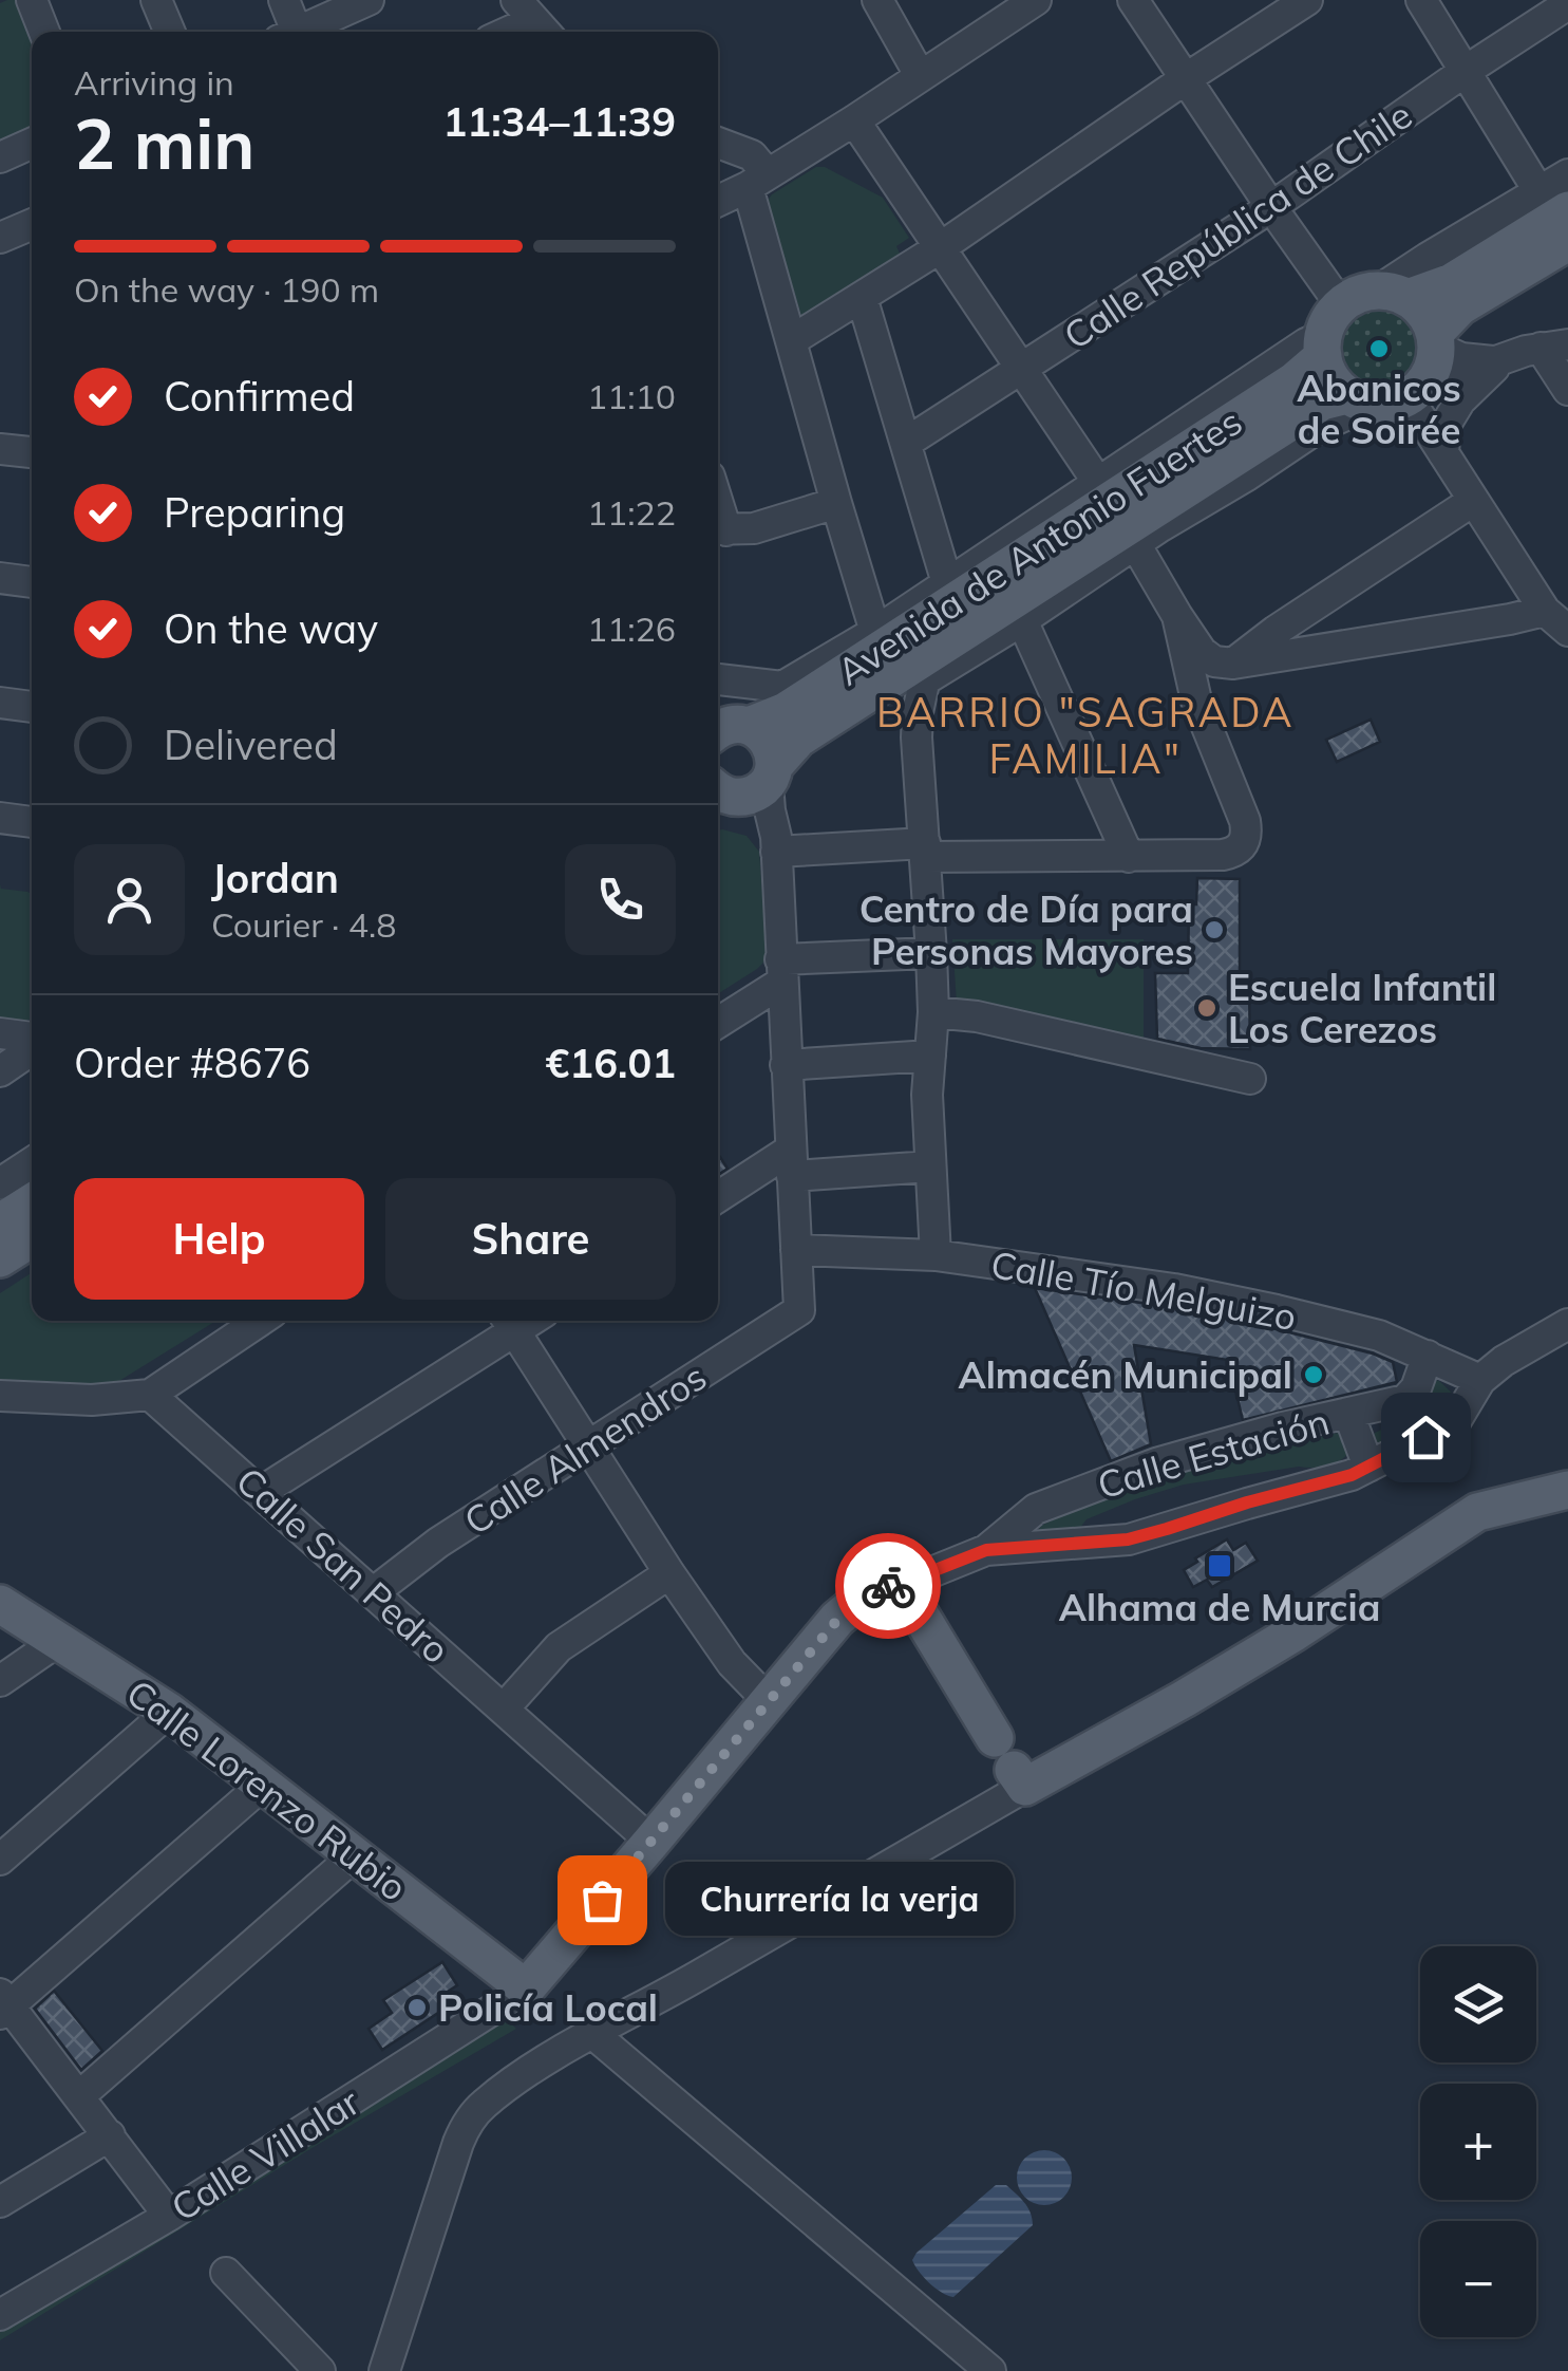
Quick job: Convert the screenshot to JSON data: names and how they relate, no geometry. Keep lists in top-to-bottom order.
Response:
{
  "streets": {
    "main road": ["Avenida de Antonio Fuertes", "Calle Estación", "Calle Lorenzo Rubio"],
    "street": [
      "Calle República de Chile",
      "Calle Tío Melguizo",
      "Calle Almendros",
      "Calle San Pedro",
      "Calle Villalar"
    ]
  },
  "crossings": [
    ["Calle Tío Melguizo", "Calle Almendros"],
    ["Calle Tío Melguizo", "Calle Estación"],
    ["Calle Almendros", "Calle San Pedro"],
    ["Calle Estación", "Calle San Pedro"],
    ["Calle Estación", "Calle Lorenzo Rubio"],
    ["Calle Estación", "Calle Villalar"],
    ["Calle Lorenzo Rubio", "Calle Villalar"]
  ],
  "districts": ["BARRIO \"SAGRADA FAMILIA\""],
  "places": {
    "other": [
      "Abanicos de Soirée",
      "Centro de Día para Personas Mayores",
      "Escuela Infantil Los Cerezos",
      "Almacén Municipal",
      "Churrería la verja",
      "Policía Local"
    ],
    "transit": ["Alhama de Murcia"]
  },
  "page": {
    "heading": ["2 min", "Arriving in", "11:34–11:39"],
    "panel": [
      "Jordan",
      "Courier · 4.8",
      "Order #8676",
      "€16.01"
    ],
    "bar": "On the way · 190 m",
    "list": [
      ["Confirmed", "11:10"],
      ["Preparing", "11:22"],
      ["On the way", "11:26"],
      "Delivered"
    ],
    "buttons": ["Help", "Share"],
    "bubble": "Churrería la verja",
    "map_buttons": ["+", "−"]
  }
}
